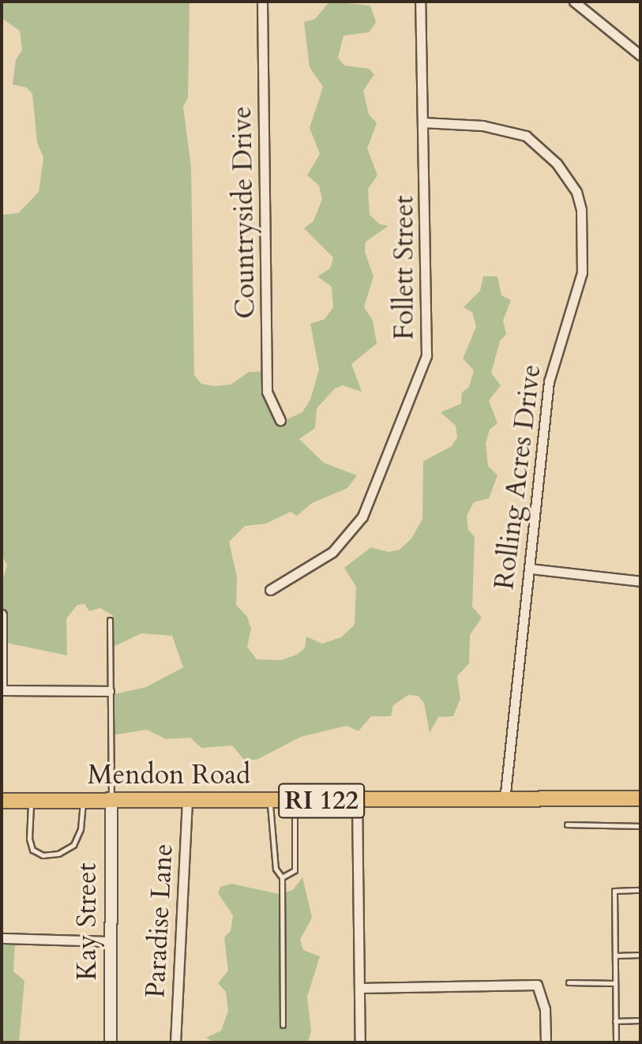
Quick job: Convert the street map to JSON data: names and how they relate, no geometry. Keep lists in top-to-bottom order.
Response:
{
  "streets": {
    "main road": ["Mendon Road", "RI 122"],
    "street": [
      "Countryside Drive",
      "Follett Street",
      "Rolling Acres Drive",
      "Paradise Lane",
      "Kay Street"
    ]
  },
  "crossings": [
    ["Follett Street", "Rolling Acres Drive"],
    ["Rolling Acres Drive", "Mendon Road"],
    ["Mendon Road", "Paradise Lane"],
    ["Mendon Road", "Kay Street"]
  ]
}
